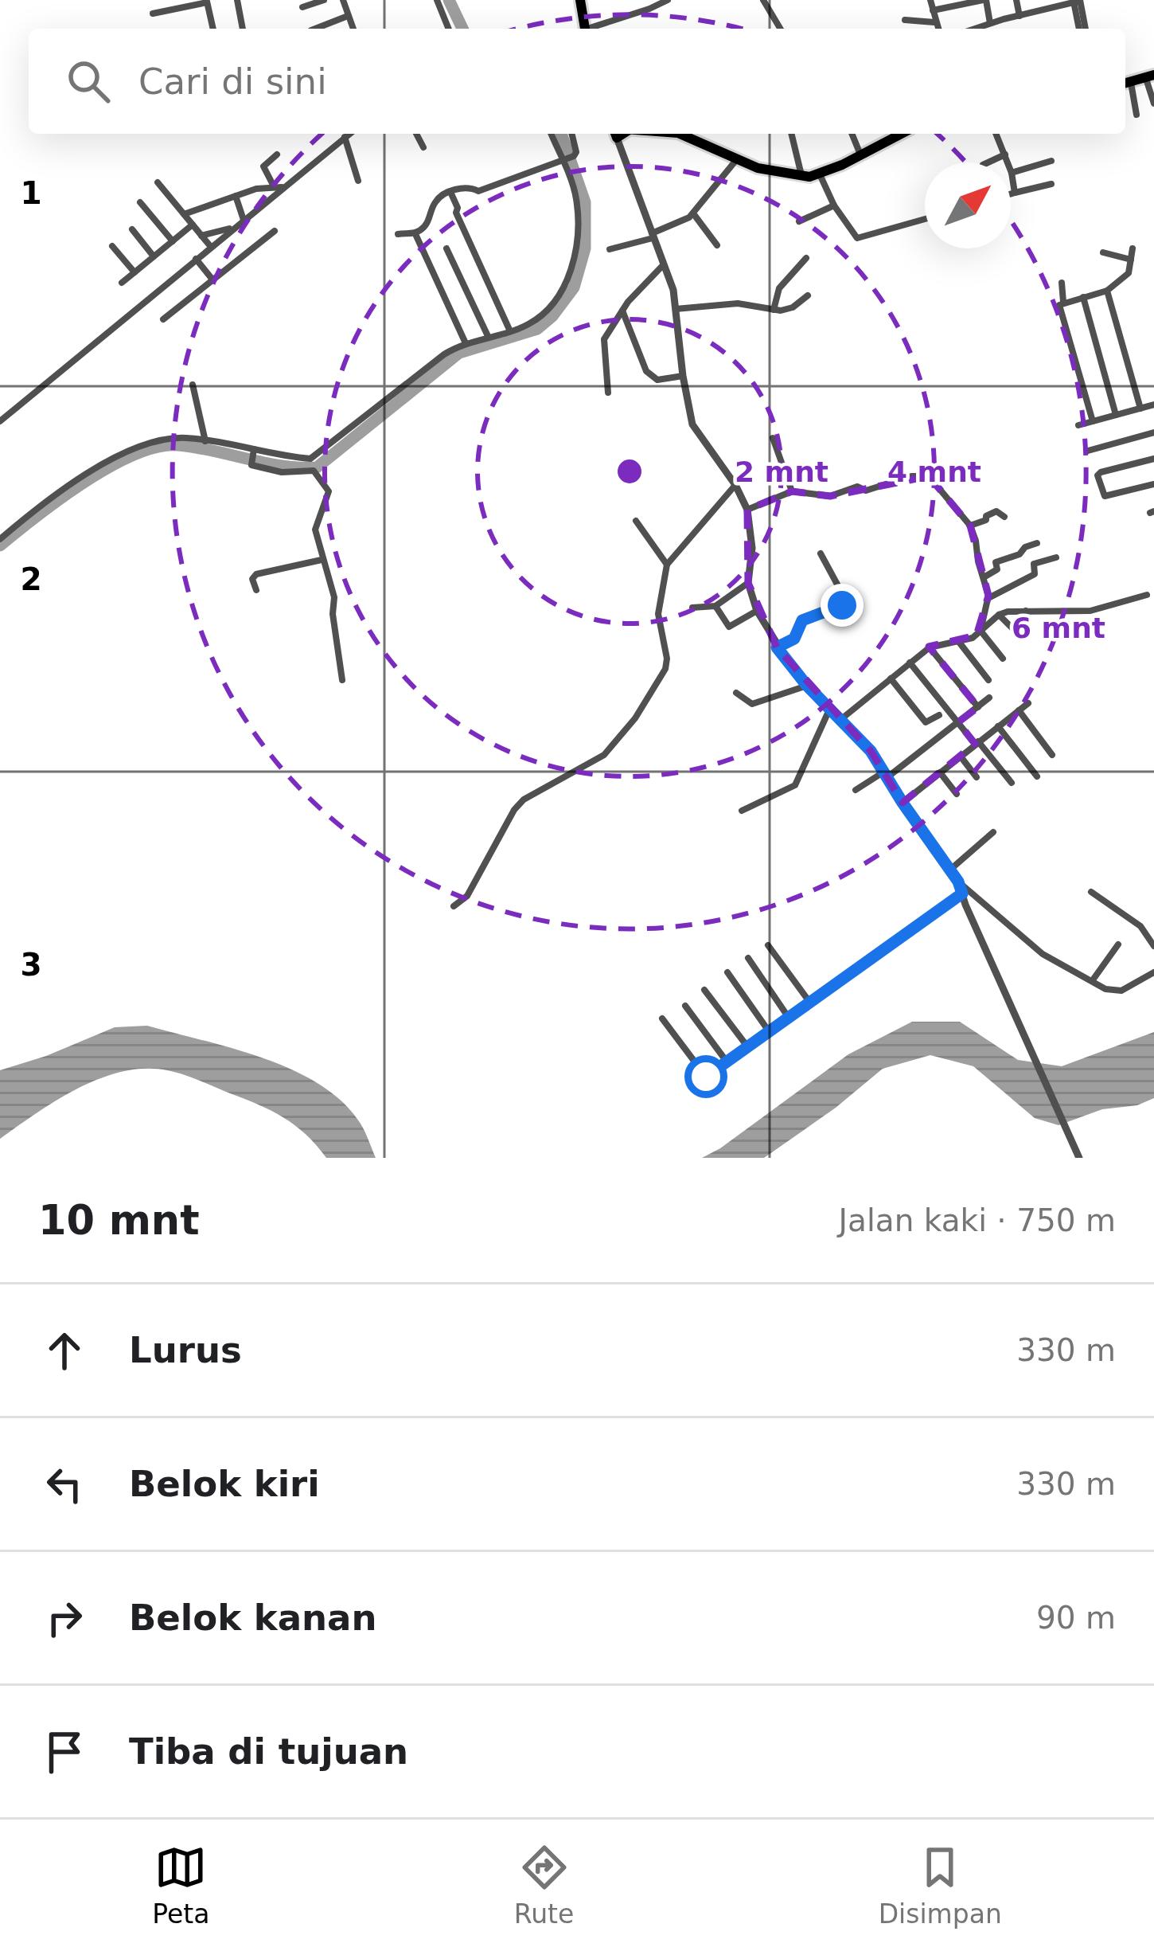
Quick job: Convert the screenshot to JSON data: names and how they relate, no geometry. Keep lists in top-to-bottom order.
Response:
{
  "north": "top right",
  "page": {
    "search": "Cari di sini",
    "heading": ["10 mnt", "Jalan kaki · 750 m"],
    "list": [
      ["Lurus", "330 m"],
      ["Belok kiri", "330 m"],
      ["Belok kanan", "90 m"],
      "Tiba di tujuan"
    ],
    "nav": ["Peta", "Rute", "Disimpan"]
  },
  "grid": {
    "rows": ["1", "2", "3"]
  },
  "rings": ["2 mnt", "4 mnt", "6 mnt"]
}
